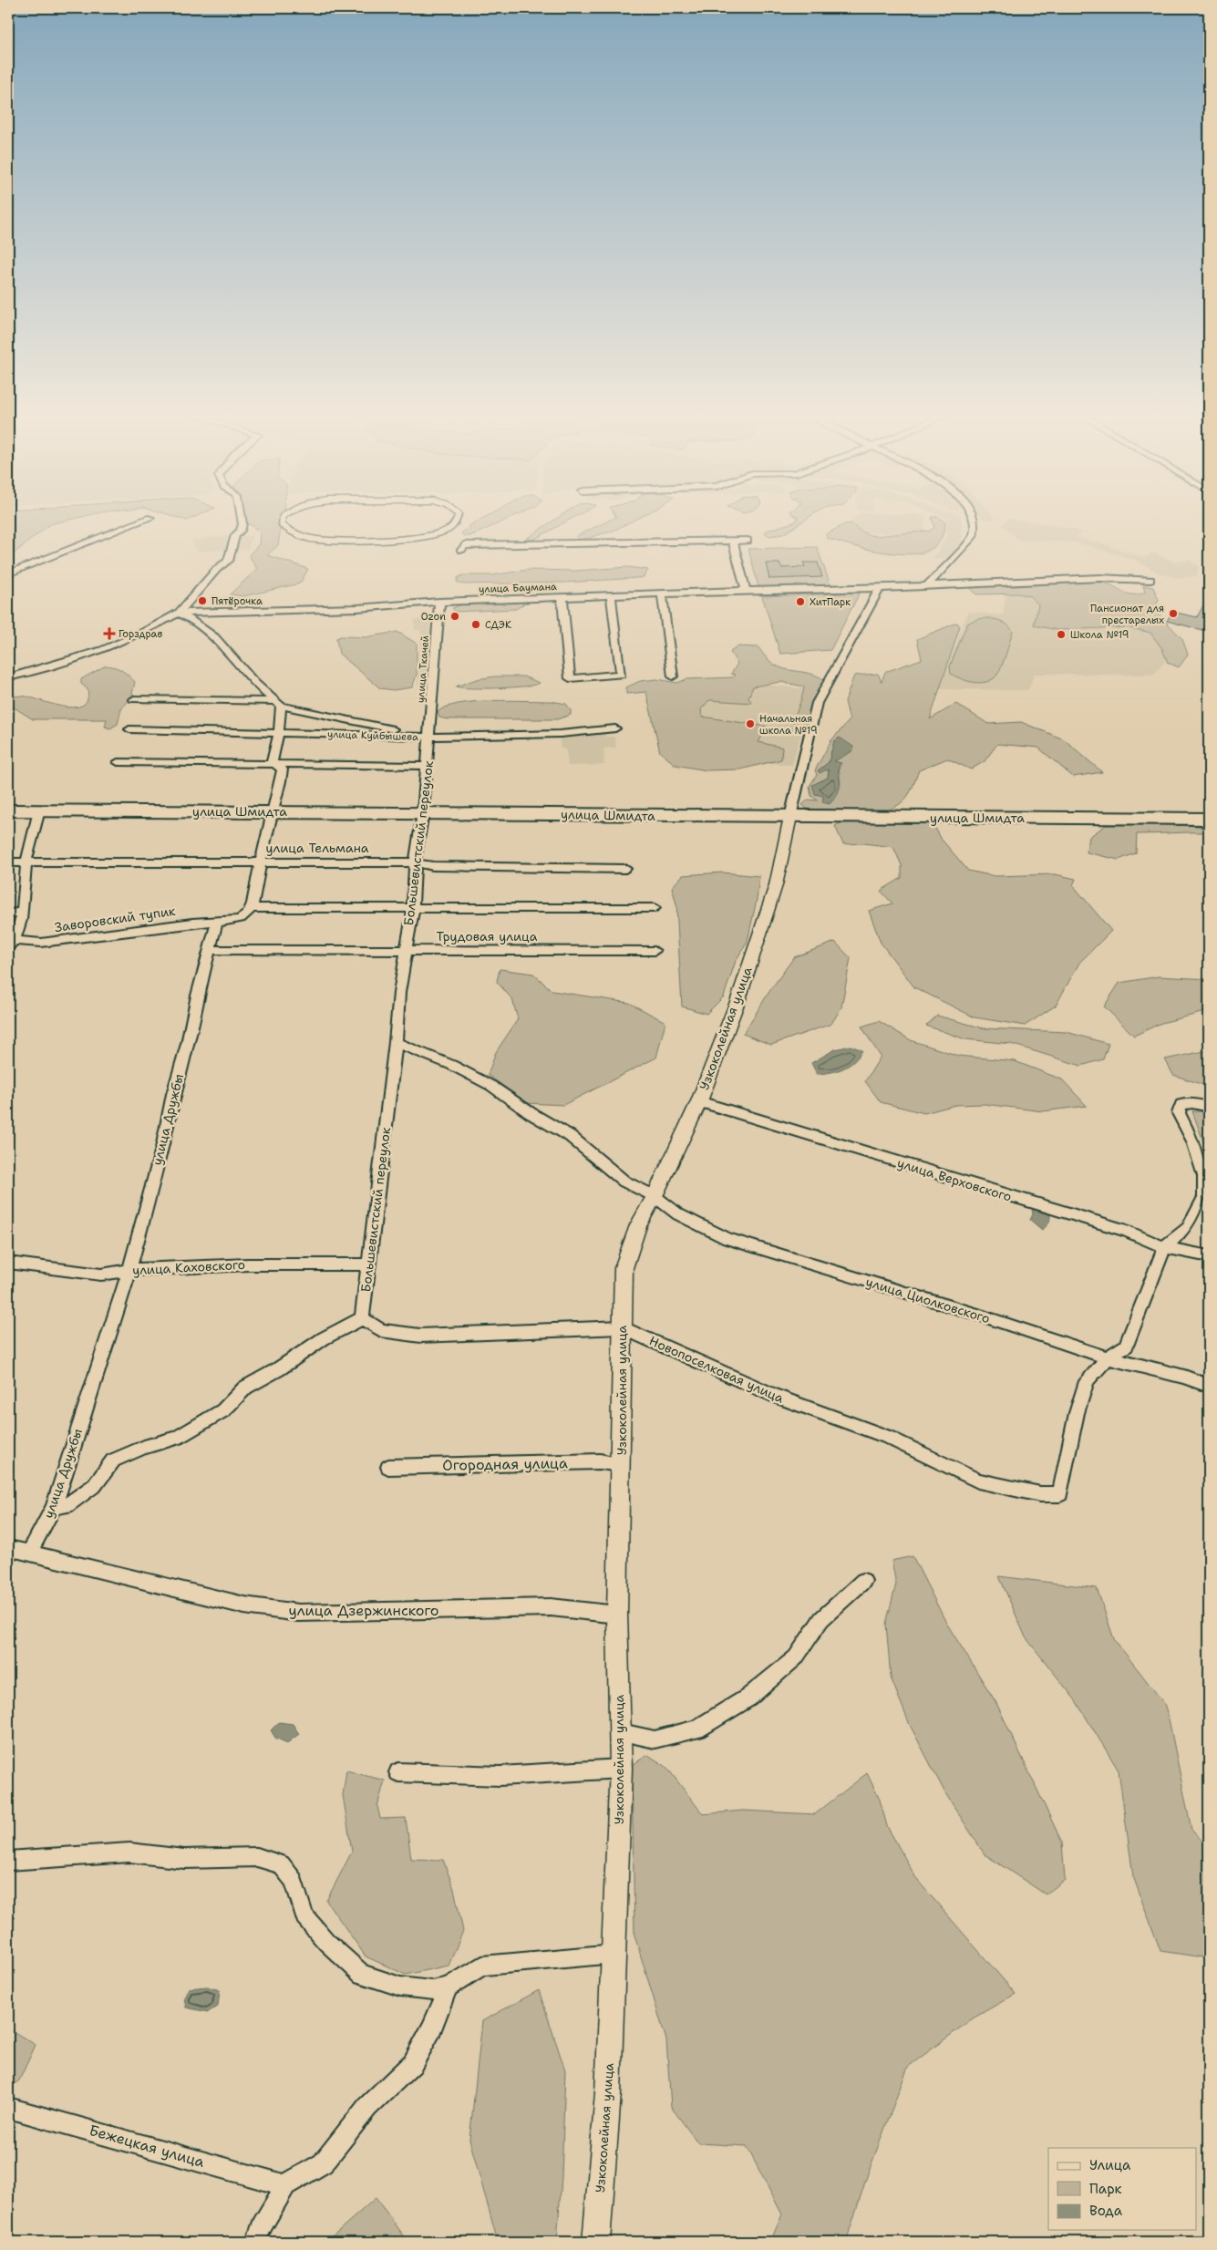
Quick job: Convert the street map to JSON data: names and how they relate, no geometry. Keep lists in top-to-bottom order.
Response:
{
  "streets": {
    "main road": ["улица Шмидта"],
    "street": [
      "улица Баумана",
      "улица Ткачей",
      "улица Куйбышева",
      "Большевистский переулок",
      "улица Тельмана",
      "Заворовский тупик",
      "Трудовая улица",
      "Узкоколейная улица",
      "улица Дружбы",
      "улица Верховского",
      "улица Каховского",
      "улица Циолковского",
      "Новопоселковая улица",
      "Огородная улица",
      "улица Дзержинского",
      "Бежецкая улица"
    ]
  },
  "crossings": [
    ["улица Баумана", "улица Ткачей"],
    ["улица Баумана", "Узкоколейная улица"],
    ["улица Ткачей", "улица Куйбышева"],
    ["улица Ткачей", "Большевистский переулок"],
    ["улица Куйбышева", "Большевистский переулок"],
    ["улица Шмидта", "Большевистский переулок"],
    ["улица Шмидта", "Узкоколейная улица"],
    ["Большевистский переулок", "улица Тельмана"],
    ["Большевистский переулок", "Трудовая улица"],
    ["Большевистский переулок", "улица Каховского"],
    ["Большевистский переулок", "улица Циолковского"],
    ["Большевистский переулок", "Новопоселковая улица"],
    ["Заворовский тупик", "улица Дружбы"],
    ["Трудовая улица", "улица Дружбы"],
    ["Узкоколейная улица", "улица Верховского"],
    ["Узкоколейная улица", "улица Циолковского"],
    ["Узкоколейная улица", "Новопоселковая улица"],
    ["Узкоколейная улица", "Огородная улица"],
    ["Узкоколейная улица", "улица Дзержинского"],
    ["улица Дружбы", "улица Каховского"],
    ["улица Дружбы", "улица Дзержинского"],
    ["улица Циолковского", "Новопоселковая улица"]
  ],
  "places": {
    "other": [
      "Пятёрочка",
      "ХитПарк",
      "Пансионат для престарелых",
      "Ozon",
      "СДЭК",
      "Школа №19",
      "Начальная школа №19"
    ],
    "health": ["Горздрав"]
  },
  "legend": ["Улица", "Парк", "Вода"]
}
